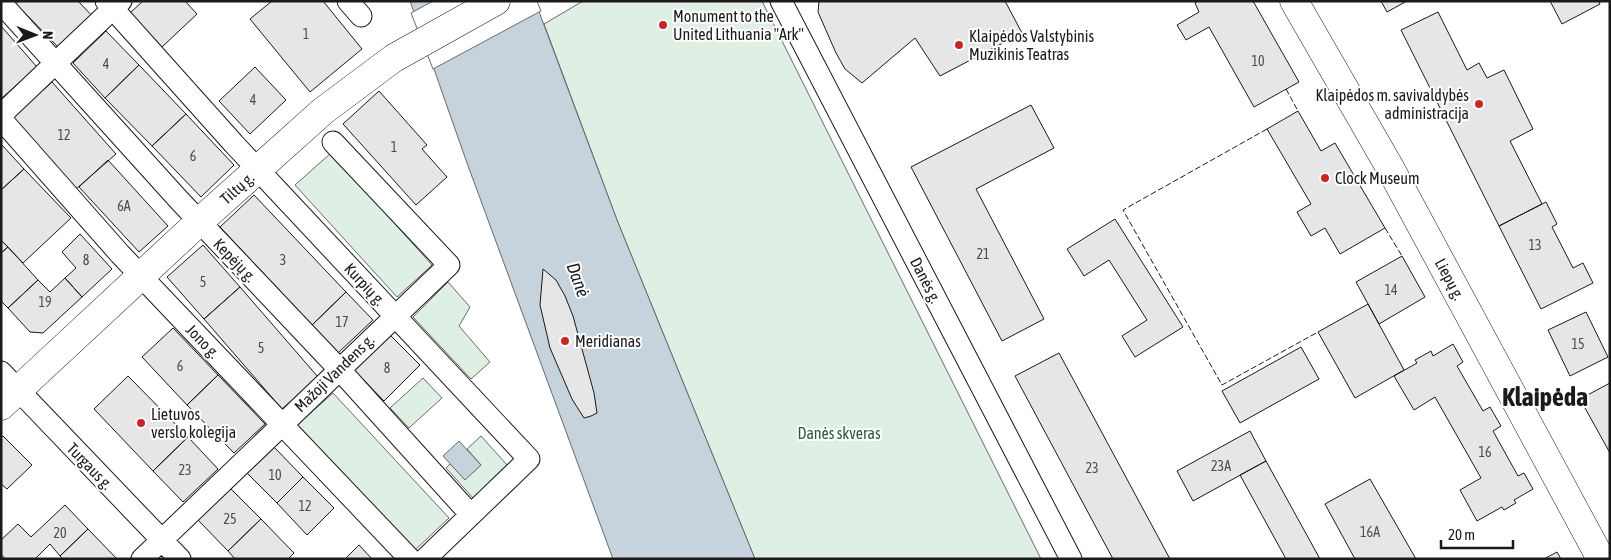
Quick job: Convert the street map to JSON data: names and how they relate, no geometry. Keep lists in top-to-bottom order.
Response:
{
  "streets": {
    "main road": ["Tiltų g.", "Liepų g."],
    "street": [
      "Kepėjų g.",
      "Danės g.",
      "Kurpių g.",
      "Jono g.",
      "Mažoji Vandens g.",
      "Turgaus g."
    ]
  },
  "crossings": [
    ["Tiltų g.", "Kepėjų g."],
    ["Tiltų g.", "Kurpių g."],
    ["Tiltų g.", "Jono g."],
    ["Tiltų g.", "Turgaus g."],
    ["Kepėjų g.", "Kurpių g."],
    ["Kepėjų g.", "Mažoji Vandens g."],
    ["Kurpių g.", "Mažoji Vandens g."],
    ["Jono g.", "Mažoji Vandens g."],
    ["Mažoji Vandens g.", "Turgaus g."]
  ],
  "districts": ["Klaipėda"],
  "water": ["Danė"],
  "parks": ["Danės skveras"],
  "places": [
    "Monument to the United Lithuania \"Ark\"",
    "Klaipėdos Valstybinis Muzikinis Teatras",
    "Klaipėdos m. savivaldybės administracija",
    "Clock Museum",
    "Meridianas",
    "Lietuvos verslo kolegija"
  ],
  "house_numbers": [
    "1",
    "10",
    "4",
    "4",
    "12",
    "1",
    "6",
    "6A",
    "13",
    "21",
    "8",
    "3",
    "5",
    "14",
    "19",
    "17",
    "15",
    "5",
    "6",
    "8",
    "16",
    "23A",
    "23",
    "23",
    "10",
    "12",
    "25",
    "16A",
    "20"
  ],
  "scale_bar": "20 m",
  "north": "right"
}
